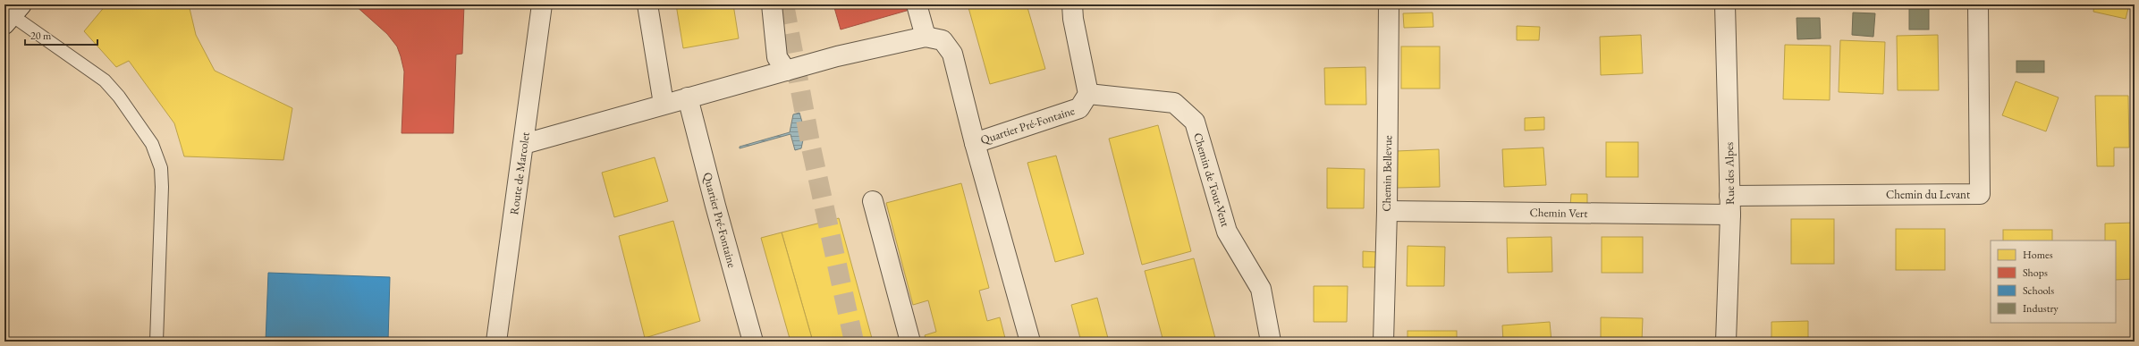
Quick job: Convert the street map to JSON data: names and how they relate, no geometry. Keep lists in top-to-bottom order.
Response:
{
  "streets": {
    "street": [
      "Quartier Pré-Fontaine",
      "Route de Marcolet",
      "Chemin Bellevue",
      "Rue des Alpes",
      "Chemin de Tout-Vent",
      "Chemin du Levant",
      "Chemin Vert"
    ]
  },
  "crossings": [
    ["Quartier Pré-Fontaine", "Route de Marcolet"],
    ["Quartier Pré-Fontaine", "Chemin de Tout-Vent"],
    ["Chemin Bellevue", "Chemin Vert"],
    ["Rue des Alpes", "Chemin du Levant"],
    ["Rue des Alpes", "Chemin Vert"]
  ],
  "legend": [
    "Homes",
    "Shops",
    "Schools",
    "Industry"
  ],
  "scale_bar": "20 m"
}
